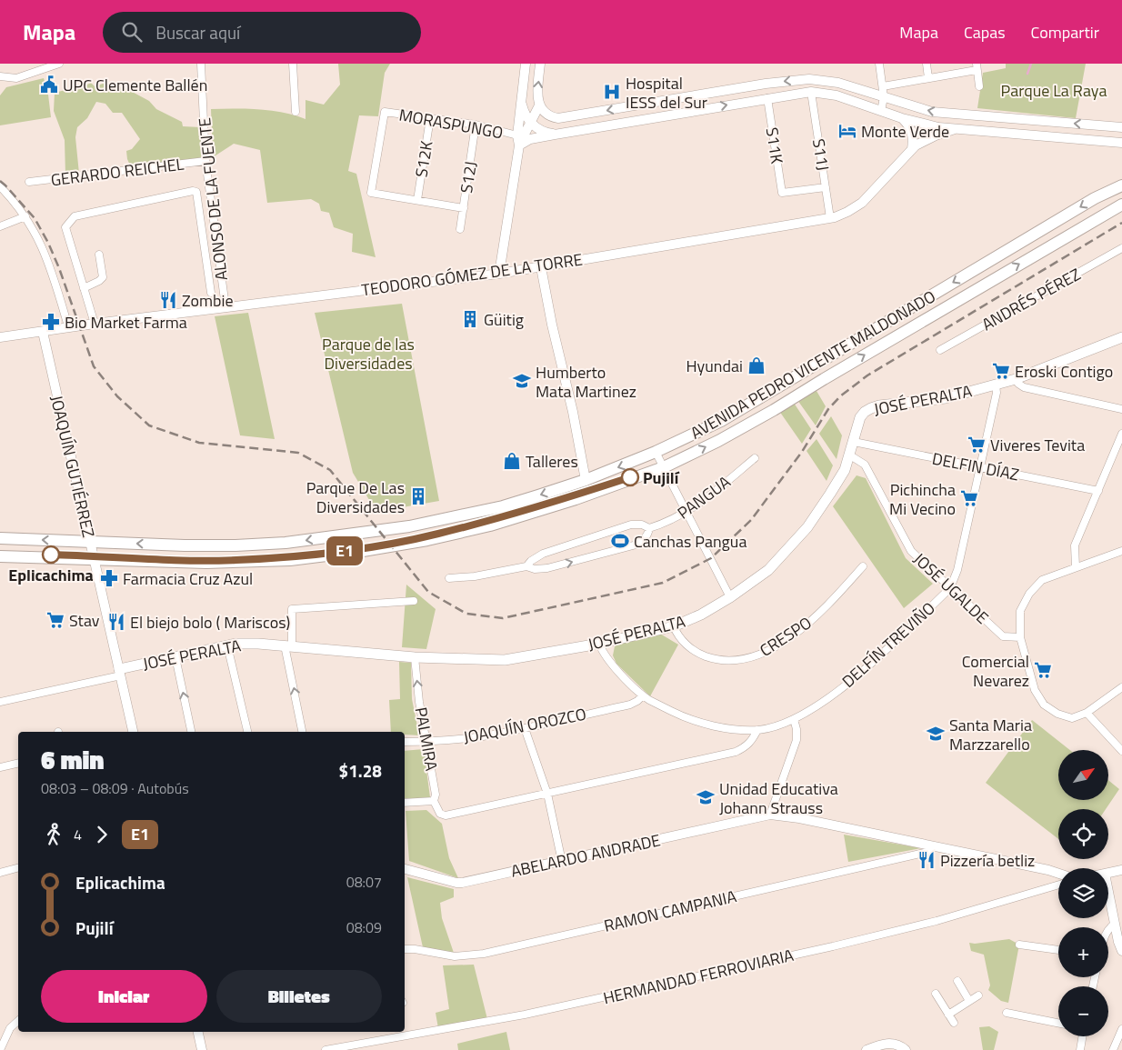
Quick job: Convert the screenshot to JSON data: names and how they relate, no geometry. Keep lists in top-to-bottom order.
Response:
{
  "streets": {
    "main road": ["AVENIDA PEDRO VICENTE MALDONADO", "JOSÉ PERALTA"],
    "street": [
      "MORASPUNGO",
      "S11K",
      "S11J",
      "S12K",
      "GERARDO REICHEL",
      "S12J",
      "ALONSO DE LA FUENTE",
      "TEODORO GÓMEZ DE LA TORRE",
      "ANDRÉS PÉREZ",
      "JOAQUÍN GUTIÉRREZ",
      "DELFIN DÍAZ",
      "PANGUA",
      "JOSÉ UGALDE",
      "CRESPO",
      "DELFÍN TREVIÑO",
      "JOAQUÍN OROZCO",
      "PALMIRA",
      "ABELARDO ANDRADE",
      "RAMON CAMPANIA",
      "HERMANDAD FERROVIARIA"
    ]
  },
  "crossings": [
    ["MORASPUNGO", "S12K"],
    ["MORASPUNGO", "S12J"],
    ["S11K", "S11J"],
    ["S11J", "TEODORO GÓMEZ DE LA TORRE"],
    ["GERARDO REICHEL", "ALONSO DE LA FUENTE"],
    ["ALONSO DE LA FUENTE", "TEODORO GÓMEZ DE LA TORRE"],
    ["TEODORO GÓMEZ DE LA TORRE", "JOAQUÍN GUTIÉRREZ"],
    ["AVENIDA PEDRO VICENTE MALDONADO", "JOAQUÍN GUTIÉRREZ"],
    ["JOSÉ PERALTA", "JOAQUÍN GUTIÉRREZ"],
    ["JOSÉ PERALTA", "DELFIN DÍAZ"],
    ["JOSÉ PERALTA", "JOSÉ UGALDE"],
    ["JOSÉ PERALTA", "CRESPO"],
    ["JOSÉ PERALTA", "DELFÍN TREVIÑO"],
    ["JOSÉ PERALTA", "PALMIRA"],
    ["DELFIN DÍAZ", "DELFÍN TREVIÑO"],
    ["JOSÉ UGALDE", "DELFÍN TREVIÑO"],
    ["DELFÍN TREVIÑO", "JOAQUÍN OROZCO"],
    ["JOAQUÍN OROZCO", "PALMIRA"]
  ],
  "one_way": ["PALMIRA"],
  "parks": ["Parque La Raya", "Parque de las Diversidades"],
  "places": {
    "public building": ["UPC Clemente Ballén"],
    "hospital": ["Hospital IESS del Sur"],
    "hotel": ["Monte Verde"],
    "restaurant": ["Zombie", "El biejo bolo ( Mariscos)", "Pizzería betliz"],
    "building": ["Güitig", "Parque De Las Diversidades"],
    "pharmacy": ["Bio Market Farma", "Farmacia Cruz Azul"],
    "shop": ["Hyundai", "Talleres"],
    "supermarket": [
      "Eroski Contigo",
      "Viveres Tevita",
      "Pichincha Mi Vecino",
      "Stav",
      "Comercial Nevarez"
    ],
    "school or university": ["Humberto Mata Martinez", "Santa Maria Marzzarello", "Unidad Educativa Johann Strauss"],
    "other": ["Pujilí", "Eplicachima"],
    "sports": ["Canchas Pangua"]
  },
  "lines": ["bus line E1"],
  "north": "top right",
  "page": {
    "header": "Mapa",
    "search": "Buscar aquí",
    "nav": ["Mapa", "Capas", "Compartir"],
    "on_map": "E1",
    "heading": ["6 min", "08:03 – 08:09 · Autobús", "$1.28"],
    "map_buttons": ["+", "−"],
    "legs": ["4", "E1"],
    "list": [
      {
        "name": "Eplicachima",
        "value": "08:07"
      },
      {
        "name": "Pujilí",
        "value": "08:09"
      }
    ],
    "buttons": ["Iniciar", "Billetes"]
  }
}
